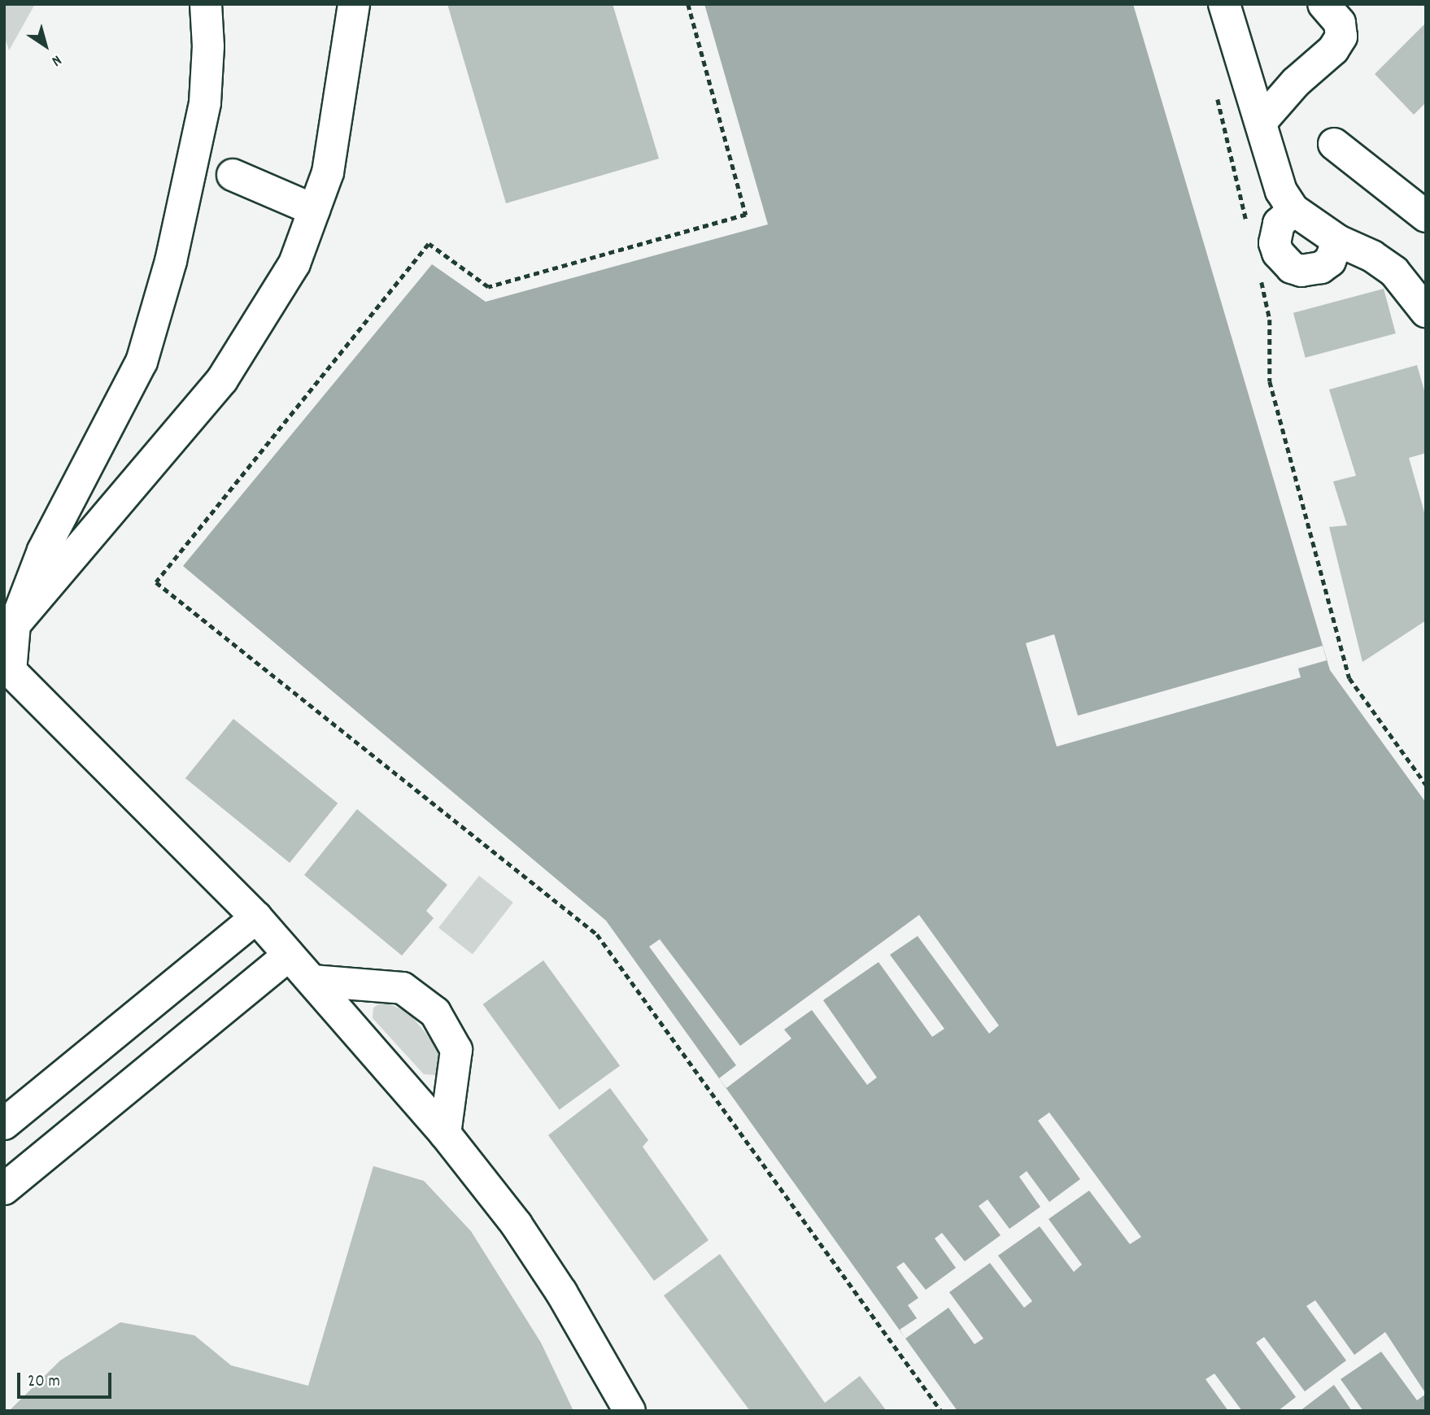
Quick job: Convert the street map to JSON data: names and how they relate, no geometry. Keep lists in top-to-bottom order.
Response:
{
  "scale_bar": "20 m",
  "north": "bottom right"
}
